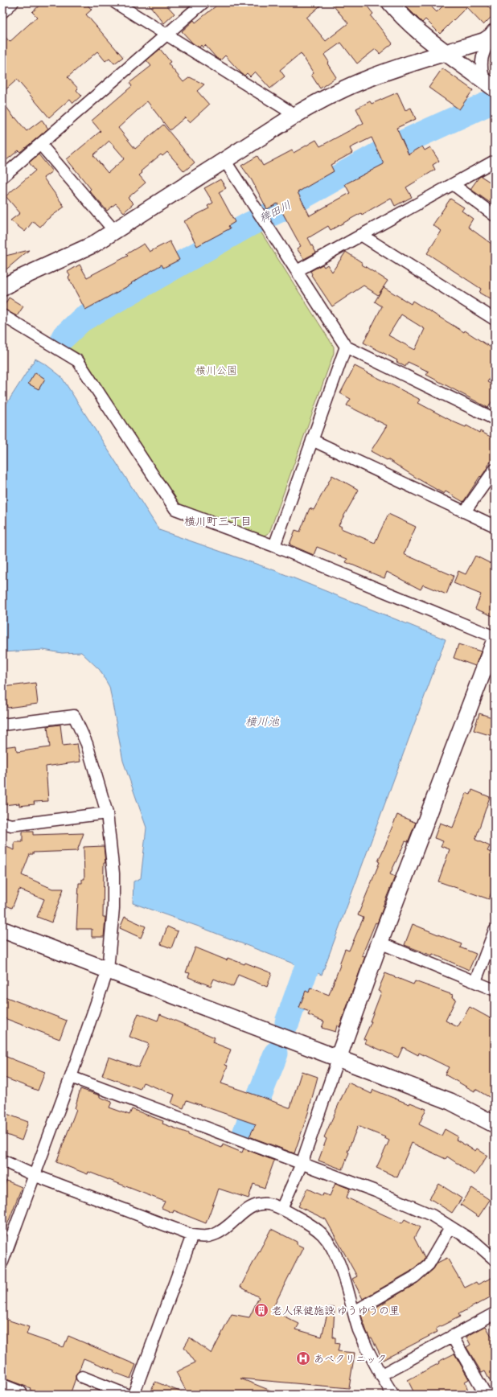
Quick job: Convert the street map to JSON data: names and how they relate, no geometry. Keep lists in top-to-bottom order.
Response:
{
  "districts": ["横川町三丁目"],
  "water": ["稗田川", "横川池"],
  "parks": ["横川公園"],
  "places": {
    "building": ["老人保健施設 ゆうゆうの里"],
    "hospital": ["あべクリニック"]
  }
}
